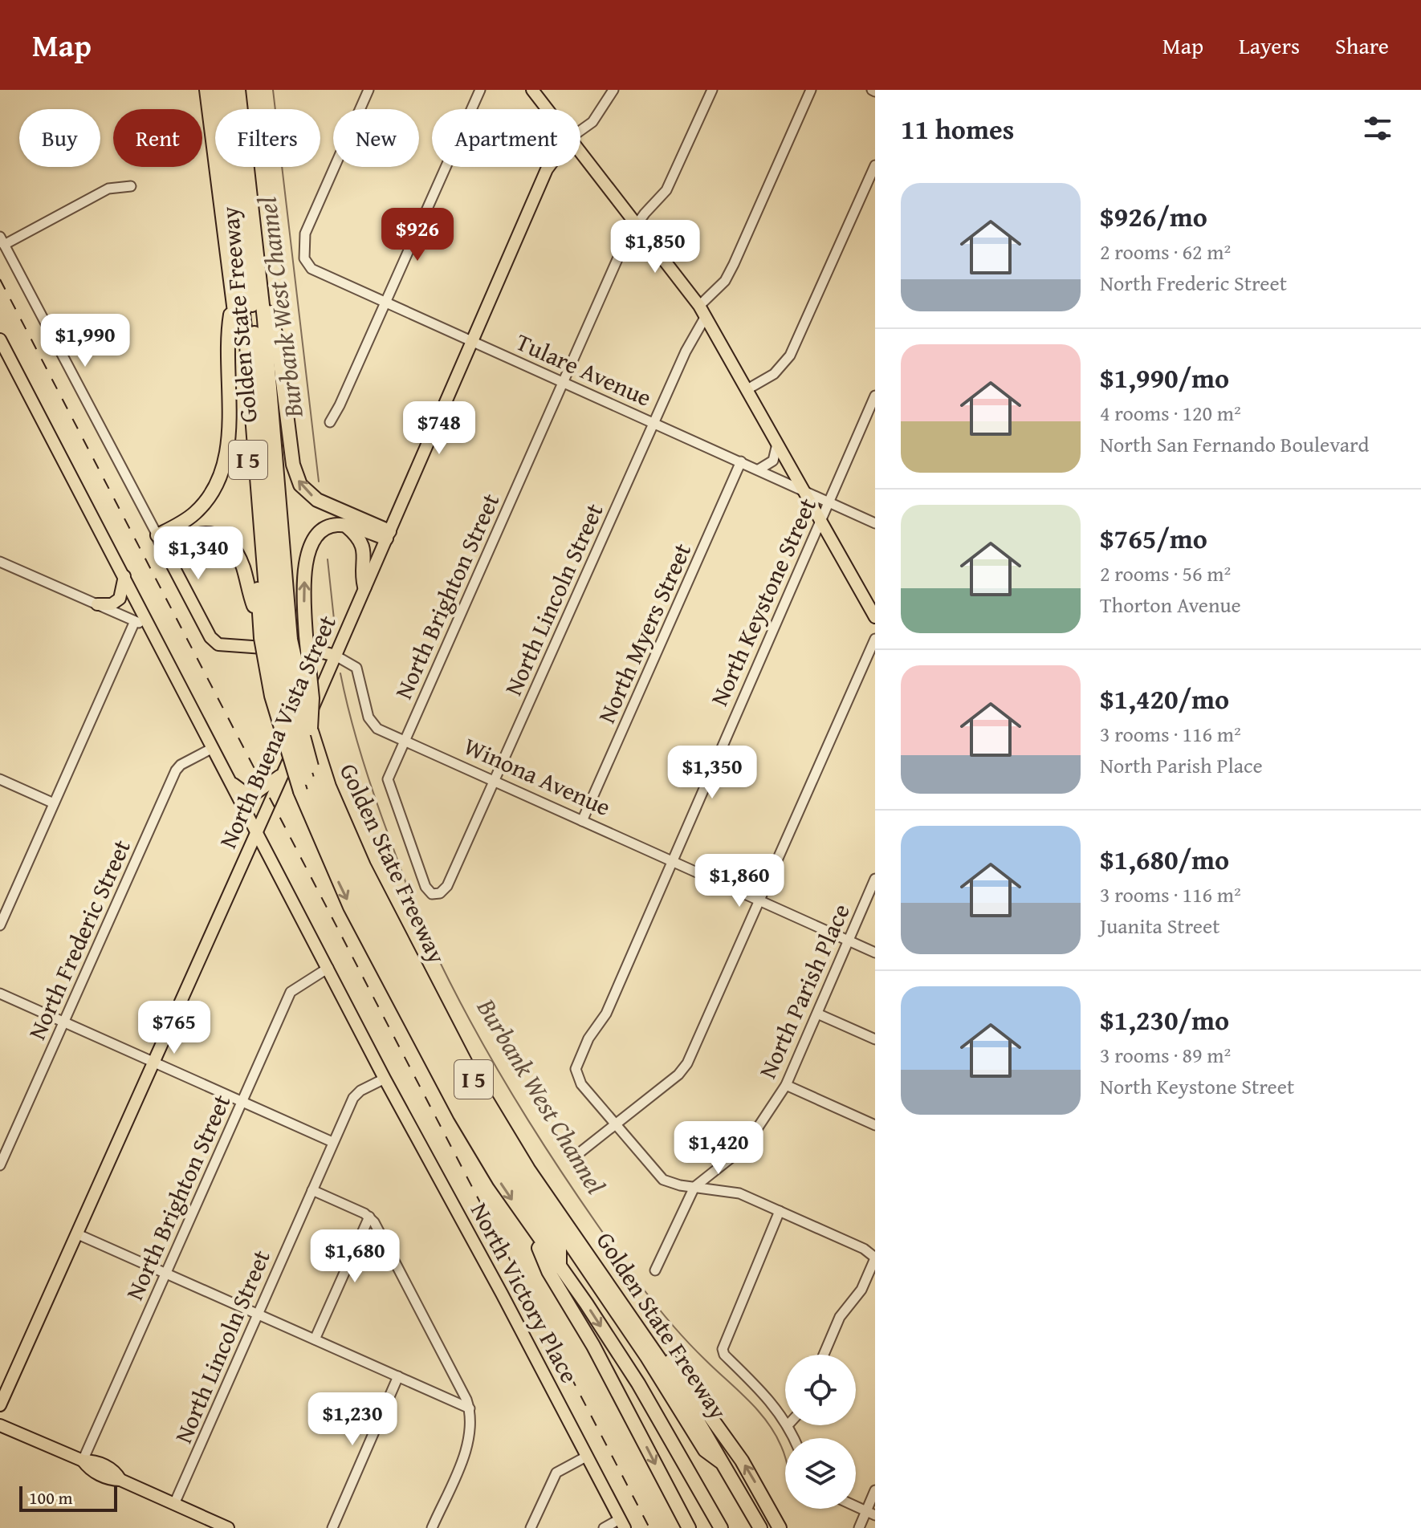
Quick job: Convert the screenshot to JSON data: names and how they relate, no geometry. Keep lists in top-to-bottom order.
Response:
{
  "streets": {
    "highway": ["Golden State Freeway", "I 5"],
    "main road": ["North Buena Vista Street", "Winona Avenue", "North Victory Place"],
    "street": [
      "Tulare Avenue",
      "North Brighton Street",
      "North Lincoln Street",
      "North Keystone Street",
      "North Myers Street",
      "North Frederic Street",
      "North Parish Place"
    ]
  },
  "crossings": [
    ["Tulare Avenue", "North Brighton Street"],
    ["Tulare Avenue", "North Lincoln Street"],
    ["Tulare Avenue", "North Keystone Street"],
    ["Tulare Avenue", "North Myers Street"],
    ["Tulare Avenue", "North Buena Vista Street"],
    ["North Brighton Street", "North Lincoln Street"],
    ["North Brighton Street", "Winona Avenue"],
    ["North Brighton Street", "North Victory Place"],
    ["North Lincoln Street", "Winona Avenue"],
    ["North Lincoln Street", "North Victory Place"],
    ["North Keystone Street", "Winona Avenue"],
    ["North Myers Street", "Winona Avenue"],
    ["North Buena Vista Street", "Winona Avenue"],
    ["North Buena Vista Street", "North Victory Place"],
    ["Winona Avenue", "North Parish Place"],
    ["North Frederic Street", "North Victory Place"]
  ],
  "water": ["Burbank West Channel"],
  "scale_bar": "100 m",
  "page": {
    "header": "Map",
    "nav": ["Map", "Layers", "Share"],
    "heading": "11 homes",
    "chip": [
      "Buy",
      "Rent",
      "Filters",
      "New",
      "Apartment"
    ],
    "list": [
      {
        "name": "$926/mo",
        "note": "2 rooms · 62 m² · North Frederic Street"
      },
      {
        "name": "$1,990/mo",
        "note": "4 rooms · 120 m² · North San Fernando Boulevard"
      },
      {
        "name": "$765/mo",
        "note": "2 rooms · 56 m² · Thorton Avenue"
      },
      {
        "name": "$1,420/mo",
        "note": "3 rooms · 116 m² · North Parish Place"
      },
      {
        "name": "$1,680/mo",
        "note": "3 rooms · 116 m² · Juanita Street"
      },
      {
        "name": "$1,230/mo",
        "note": "3 rooms · 89 m² · North Keystone Street"
      }
    ],
    "price": [
      "$926",
      "$1,850",
      "$1,990",
      "$748",
      "$1,340",
      "$1,350",
      "$1,860",
      "$765",
      "$1,420",
      "$1,680",
      "$1,230"
    ],
    "scale": "100 m"
  }
}
